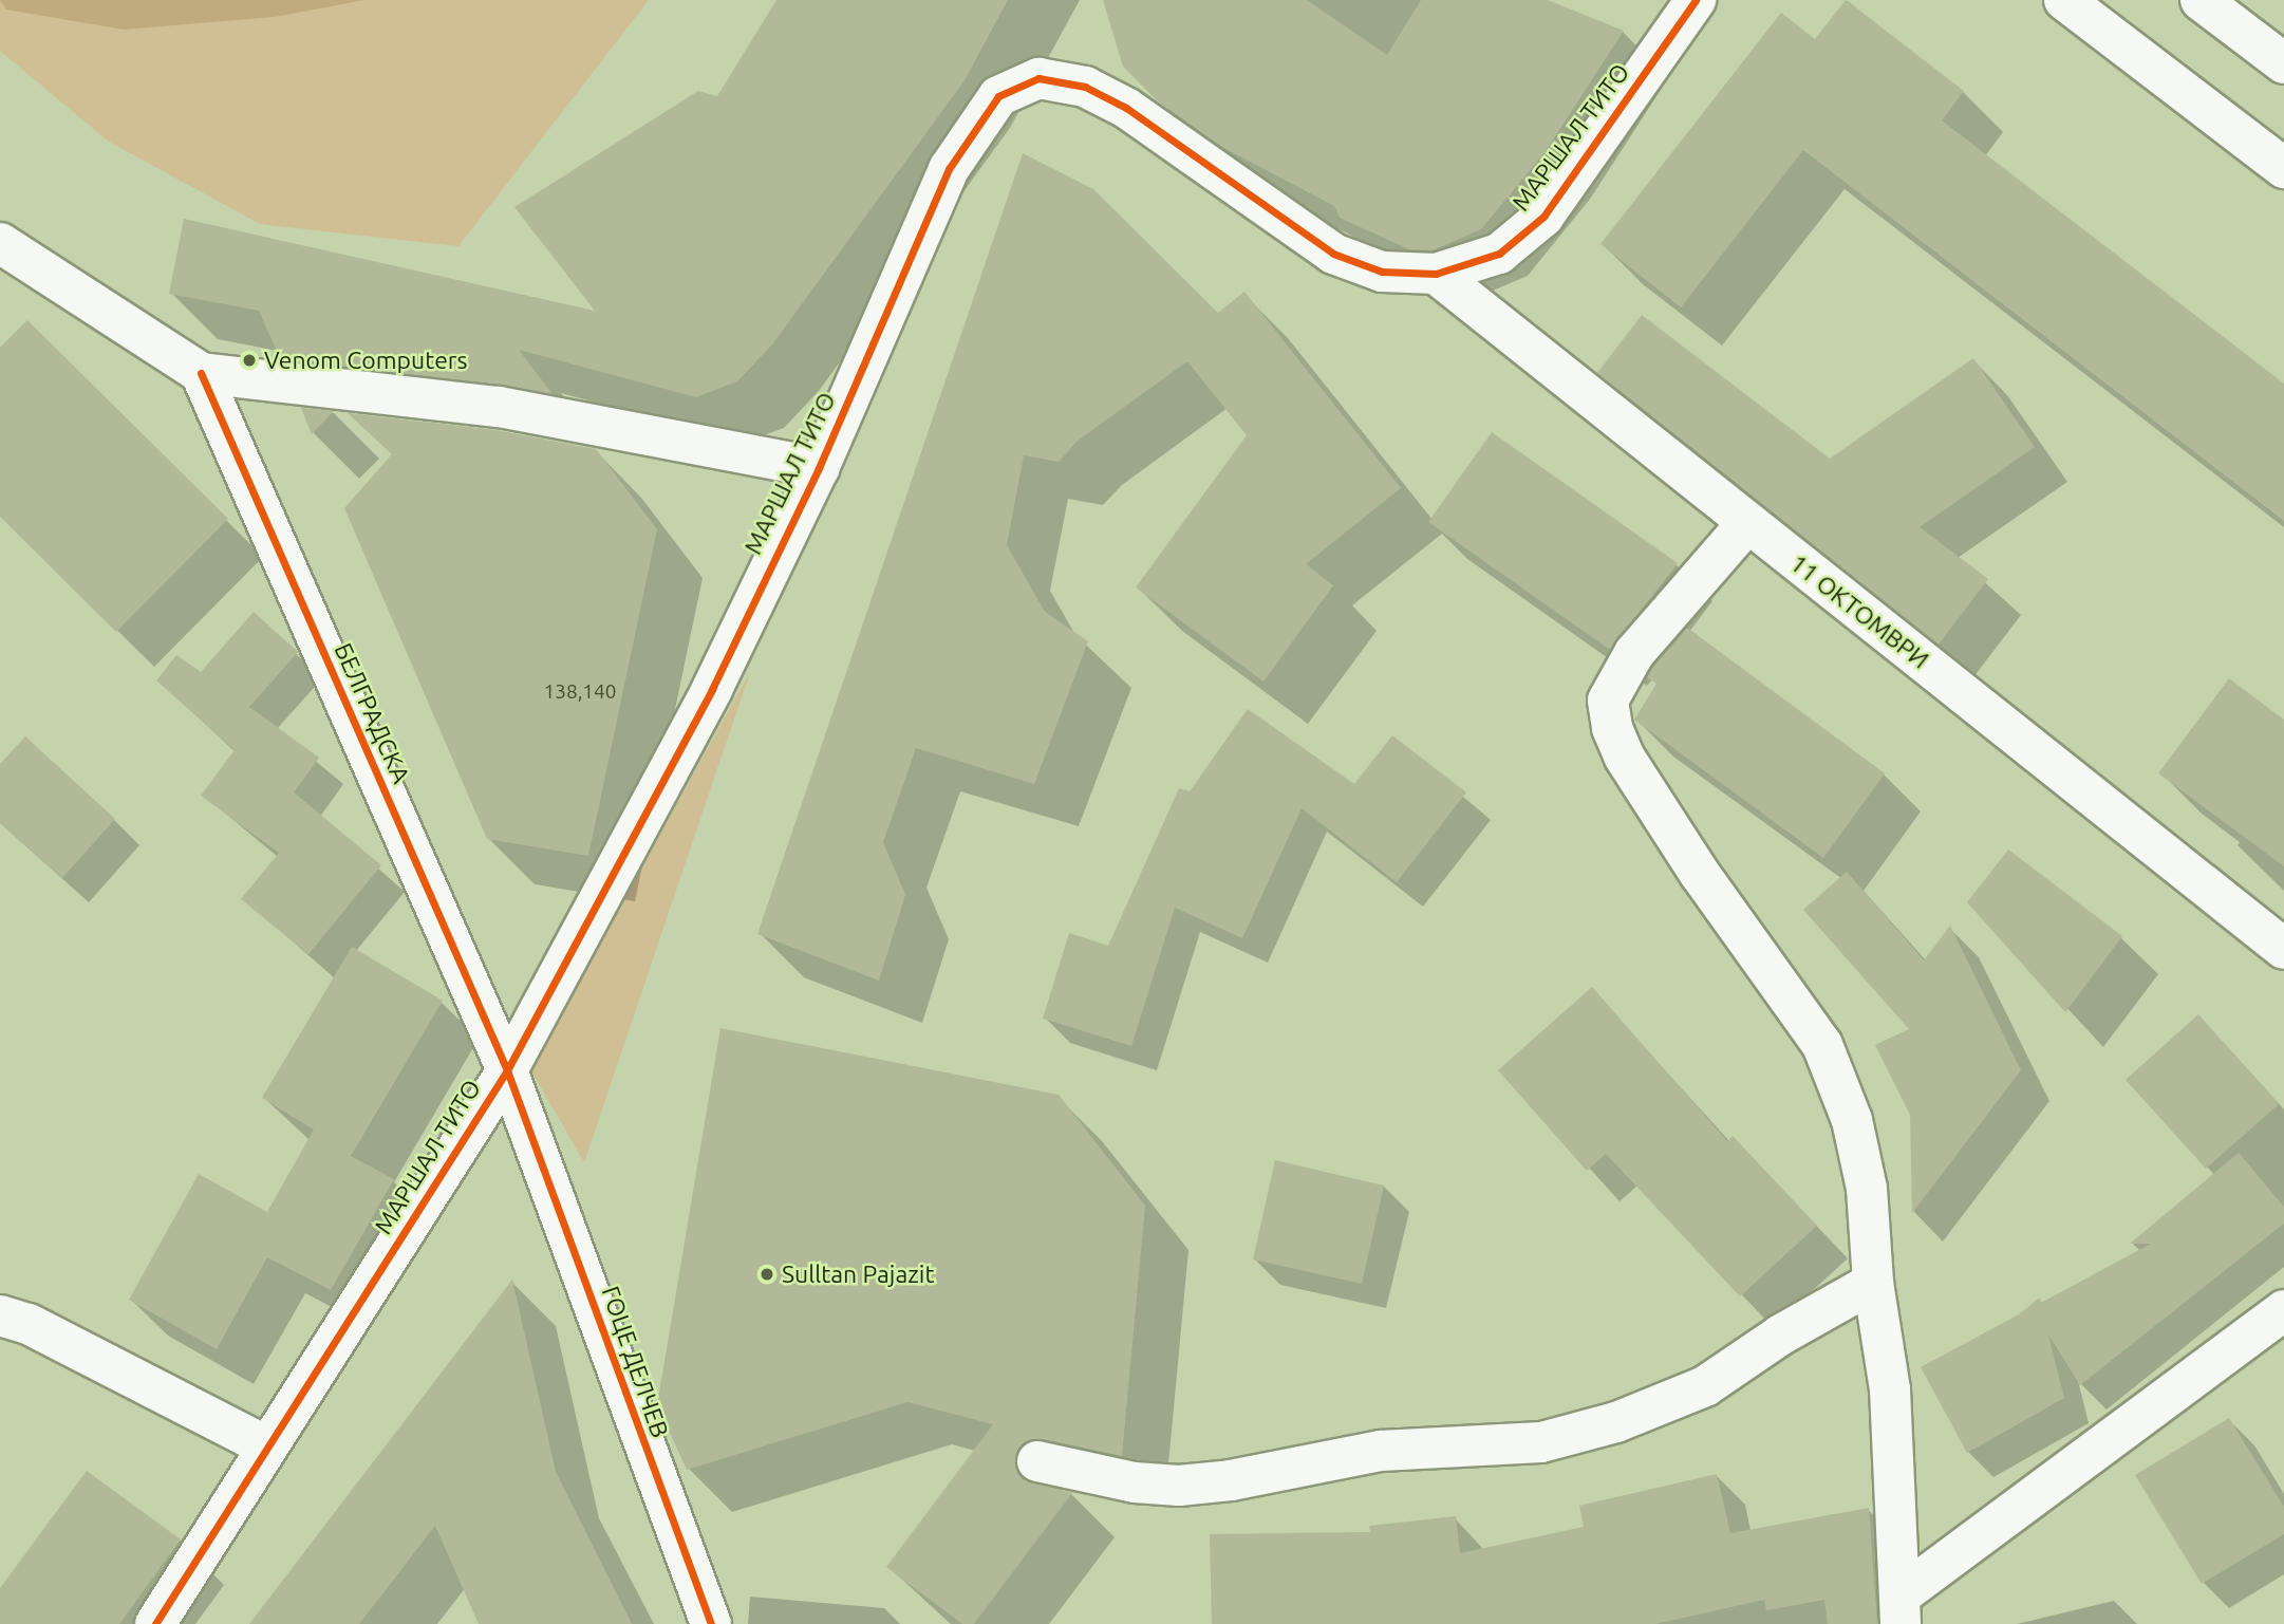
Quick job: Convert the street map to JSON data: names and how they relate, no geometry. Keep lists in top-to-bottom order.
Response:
{
  "streets": {
    "street": [
      "МАРШАЛ ТИТО",
      "11 ОКТОМВРИ",
      "БЕЛГРАДСКА",
      "ГОЦЕ ДЕЛЧЕВ"
    ]
  },
  "crossings": [
    ["МАРШАЛ ТИТО", "11 ОКТОМВРИ"],
    ["МАРШАЛ ТИТО", "БЕЛГРАДСКА"],
    ["МАРШАЛ ТИТО", "ГОЦЕ ДЕЛЧЕВ"],
    ["БЕЛГРАДСКА", "ГОЦЕ ДЕЛЧЕВ"]
  ],
  "places": ["Venom Computers", "Sulltan Pajazit"],
  "house_numbers": ["138,140"]
}
